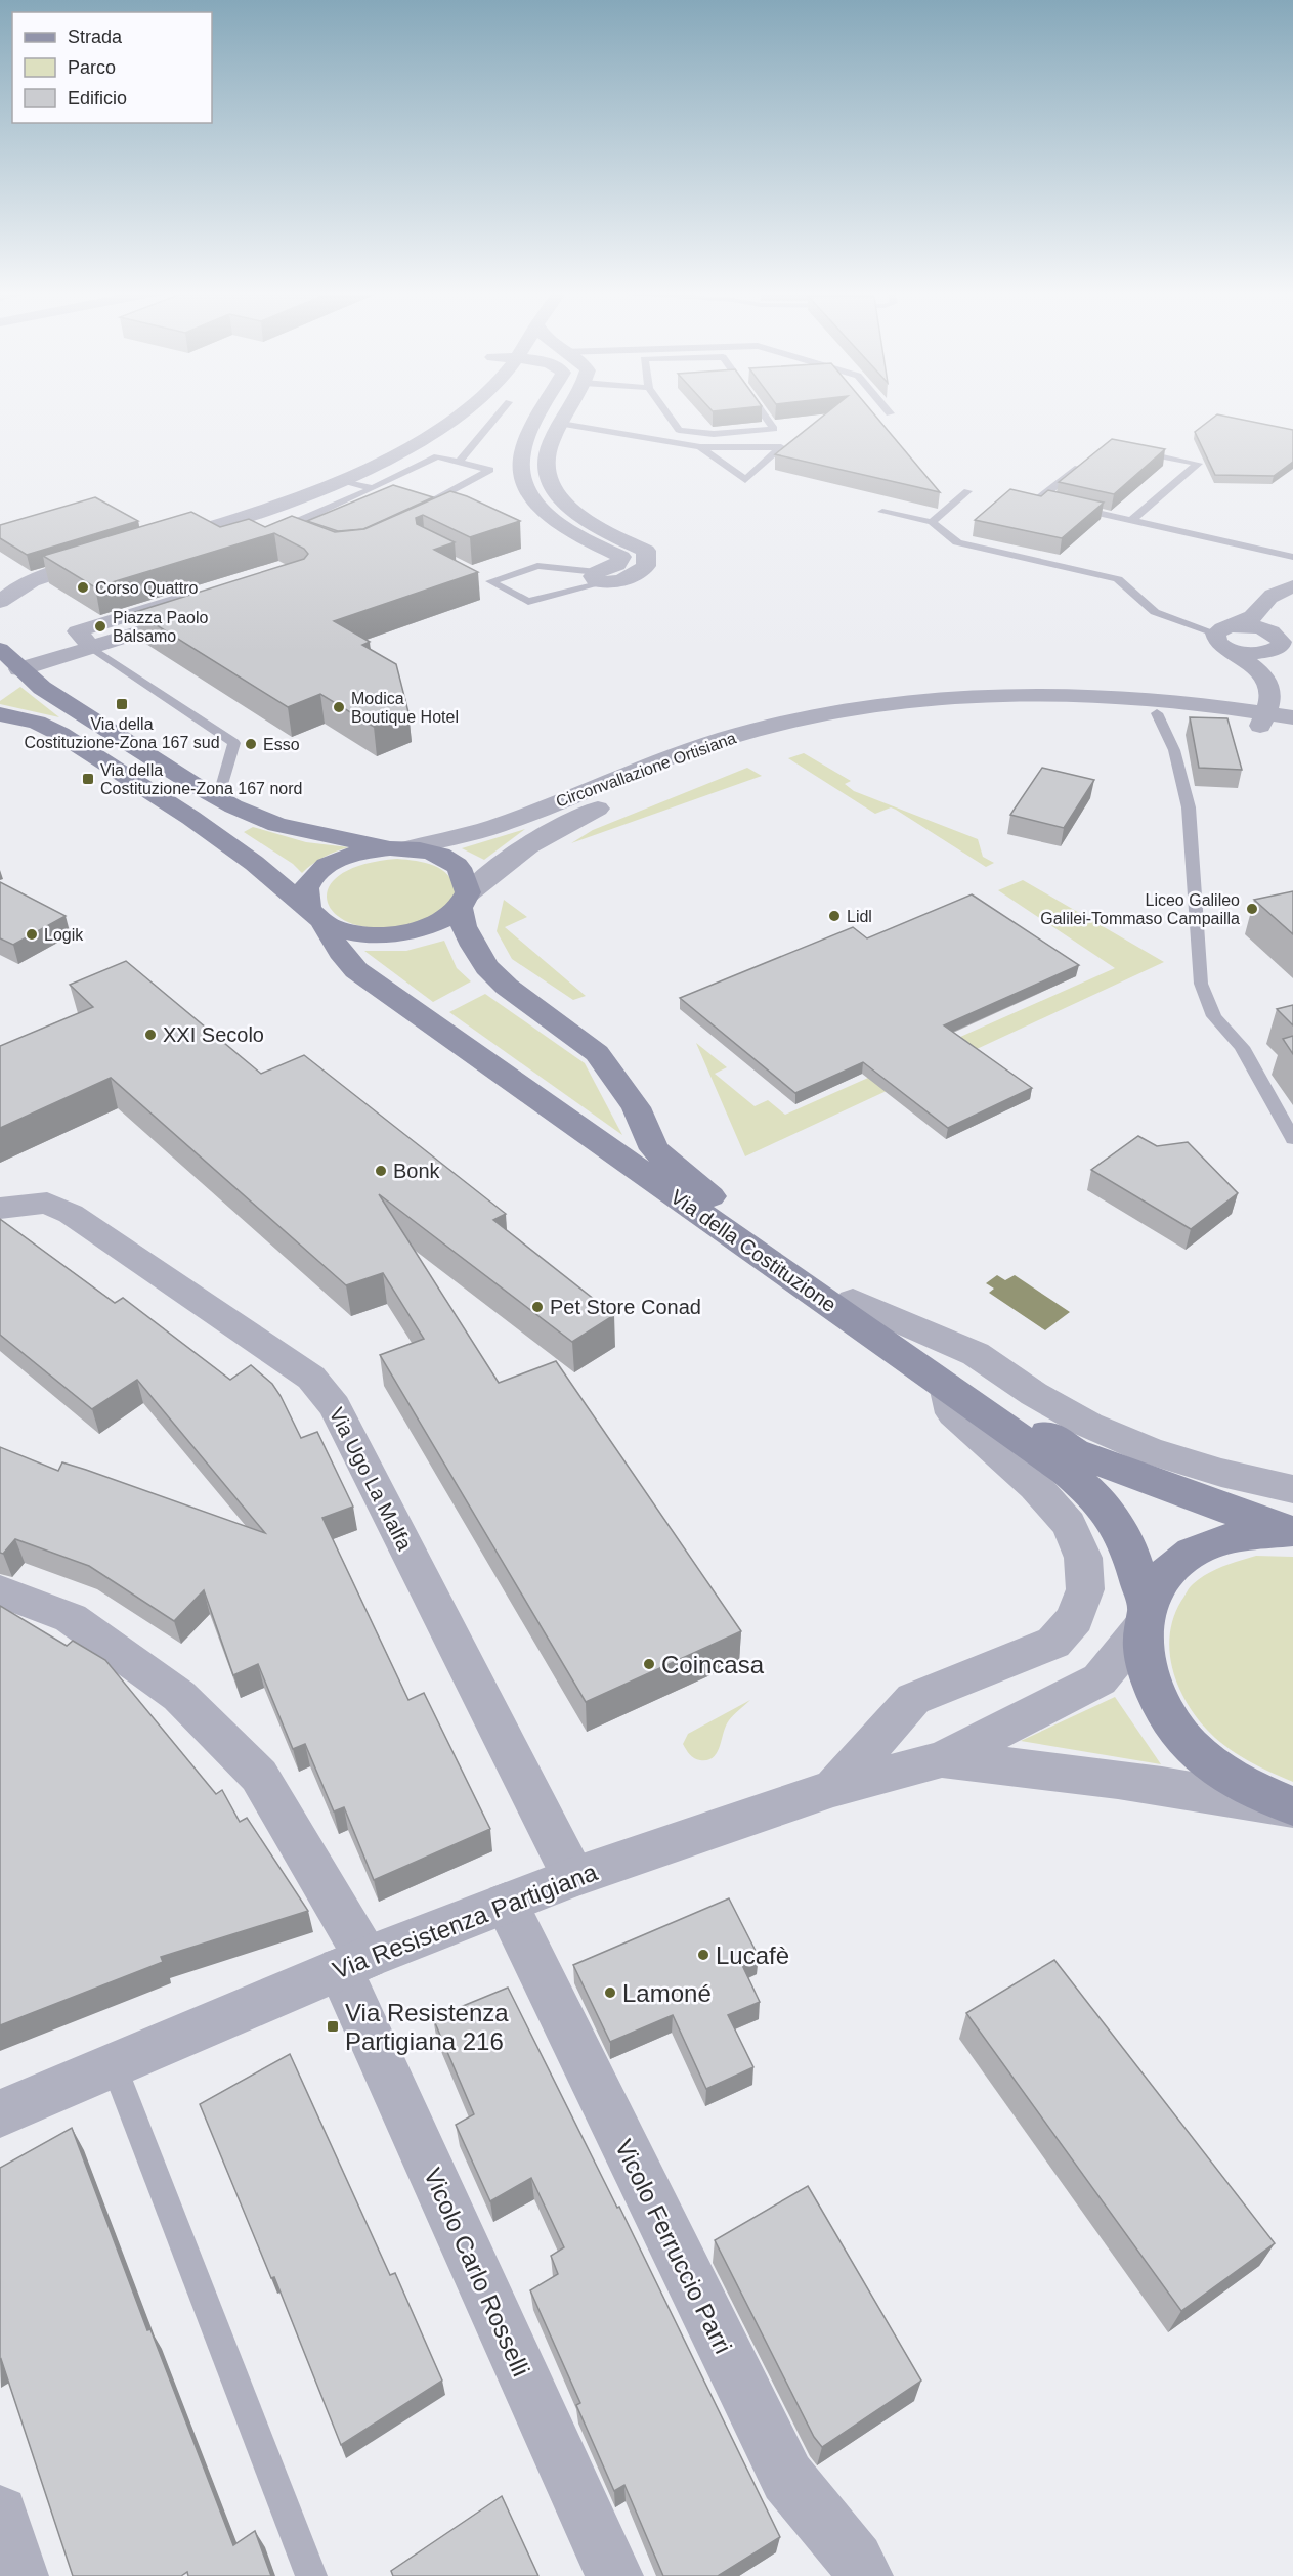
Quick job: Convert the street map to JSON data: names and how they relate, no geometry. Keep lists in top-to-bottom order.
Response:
{
  "streets": {
    "main road": ["Via della Costituzione"],
    "street": [
      "Circonvallazione Ortisiana",
      "Via Ugo La Malfa",
      "Via Resistenza Partigiana",
      "Vicolo Ferruccio Parri",
      "Vicolo Carlo Rosselli"
    ]
  },
  "crossings": [
    ["Circonvallazione Ortisiana", "Via della Costituzione"],
    ["Via Ugo La Malfa", "Via Resistenza Partigiana"],
    ["Via Resistenza Partigiana", "Vicolo Ferruccio Parri"],
    ["Via Resistenza Partigiana", "Vicolo Carlo Rosselli"]
  ],
  "places": {
    "other": [
      "Corso Quattro",
      "Piazza Paolo Balsamo",
      "Modica Boutique Hotel",
      "Esso",
      "Liceo Galileo Galilei-Tommaso Campailla",
      "Lidl",
      "Logik",
      "XXI Secolo",
      "Bonk",
      "Pet Store Conad",
      "Coincasa",
      "Lucafè",
      "Lamoné"
    ],
    "transit": ["Via della Costituzione-Zona 167 sud", "Via della Costituzione-Zona 167 nord", "Via Resistenza Partigiana 216"]
  },
  "legend": ["Strada", "Parco", "Edificio"]
}
